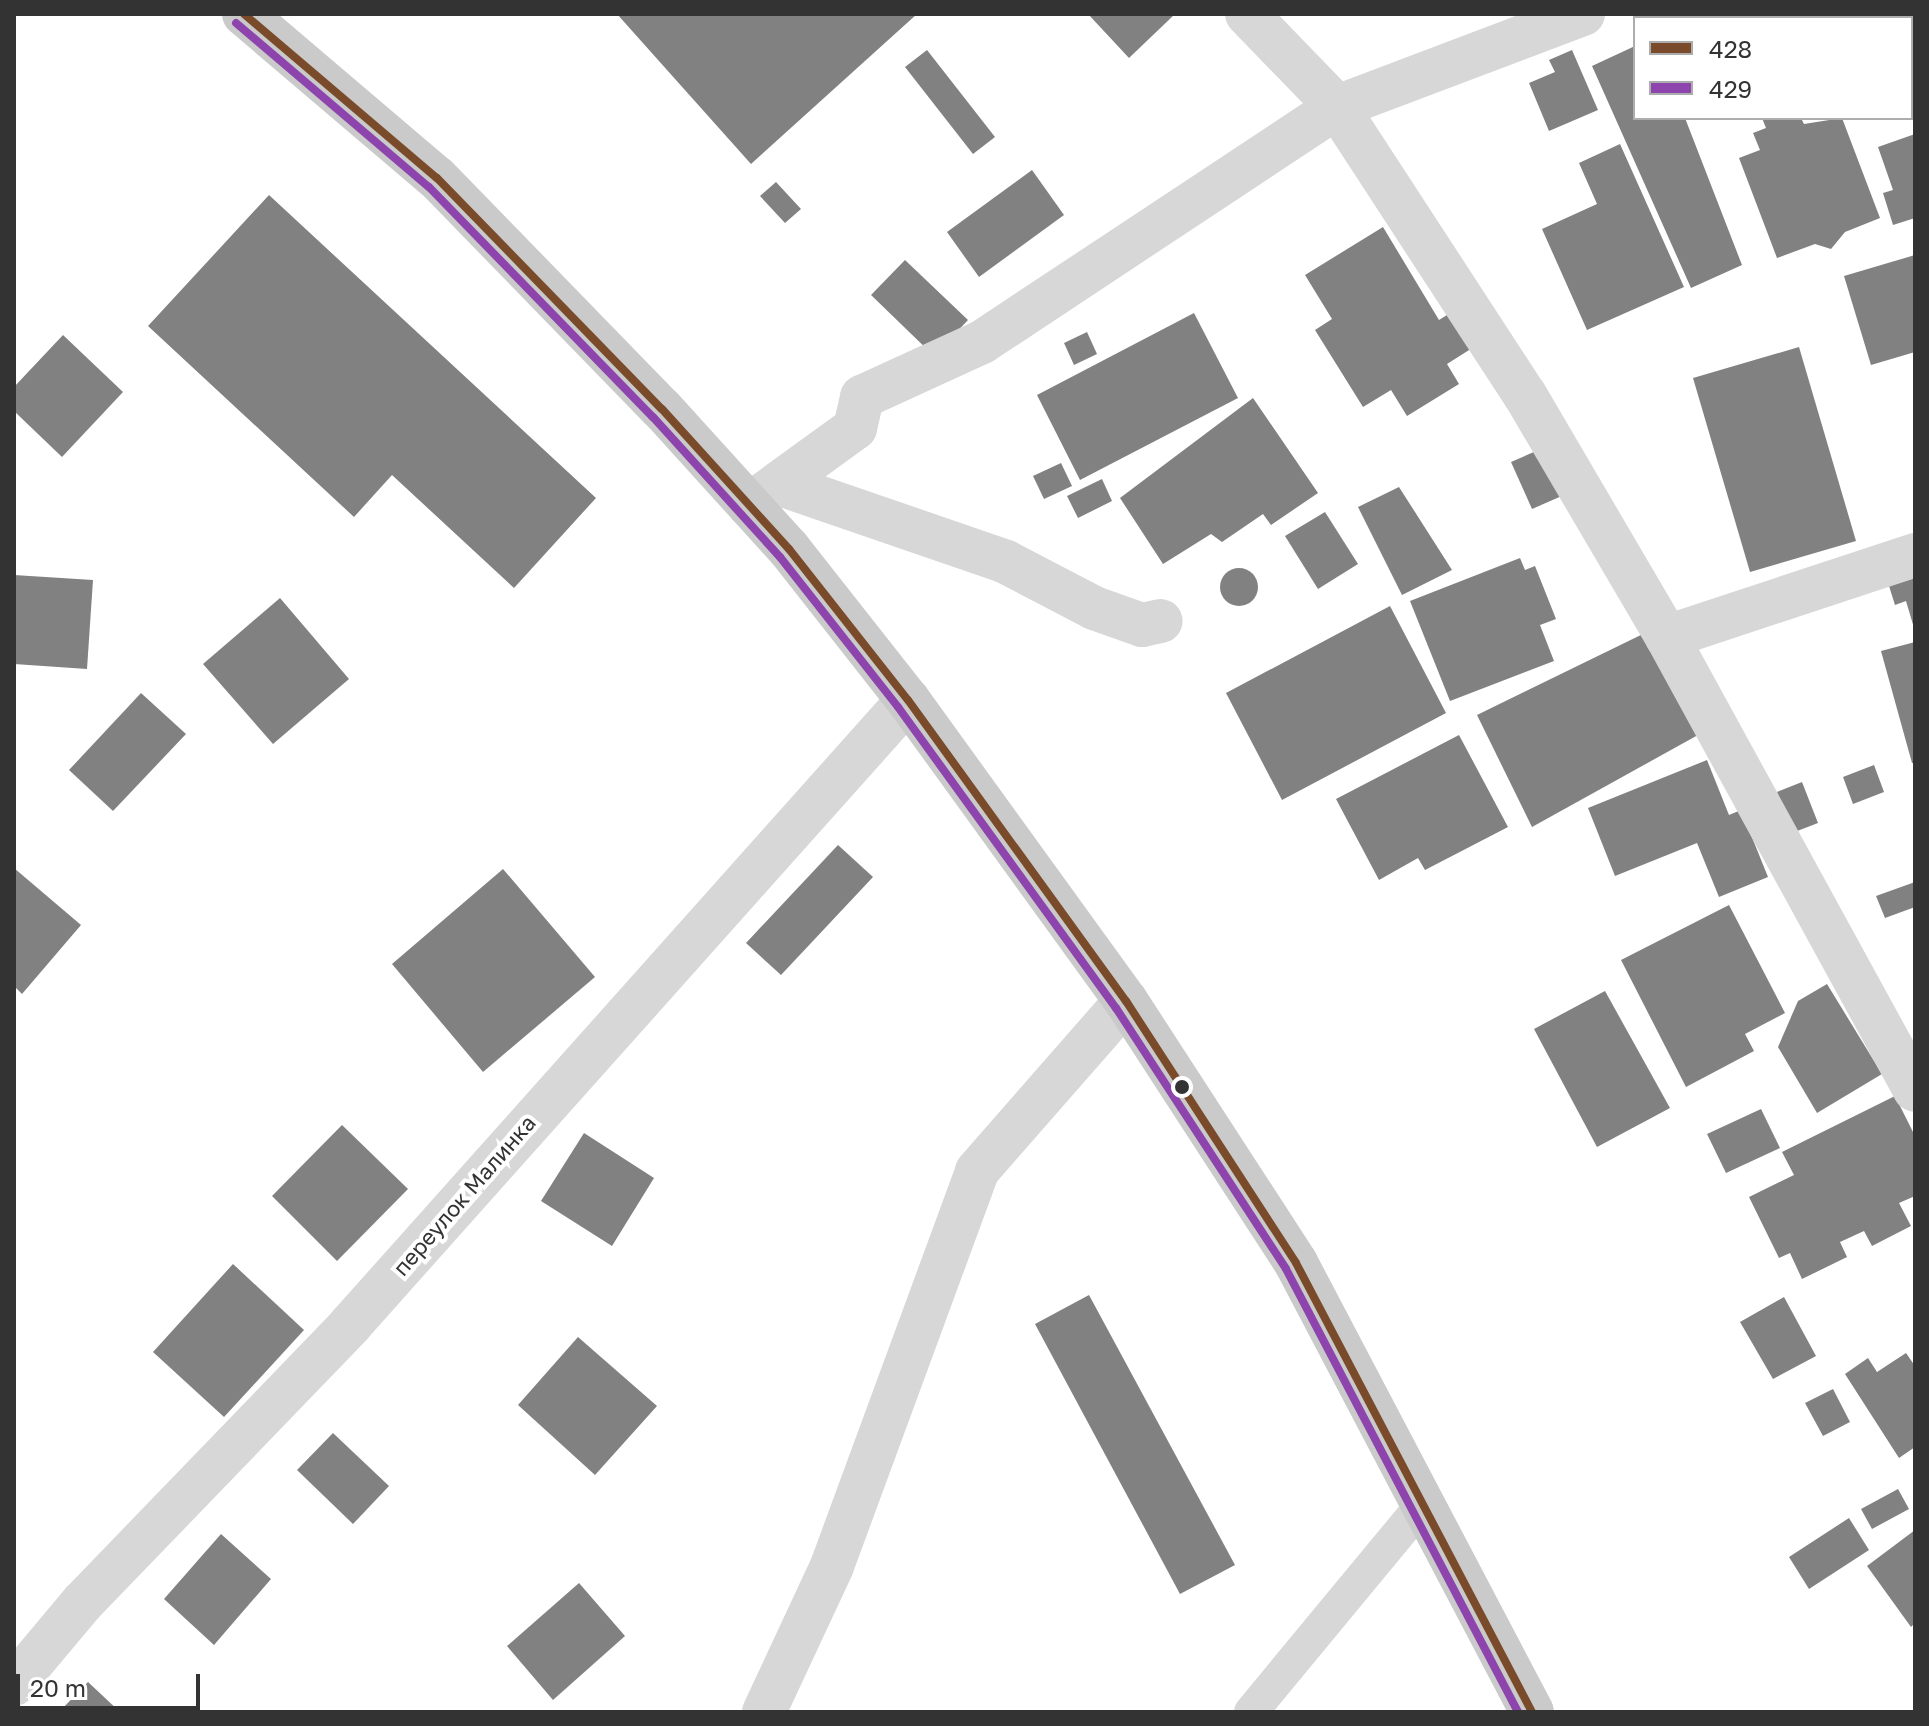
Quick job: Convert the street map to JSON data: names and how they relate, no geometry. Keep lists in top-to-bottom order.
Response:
{
  "streets": {
    "street": ["переулок Малинка"]
  },
  "lines": ["transit line 428", "transit line 429"],
  "legend": ["428", "429"],
  "scale_bar": "20 m"
}
